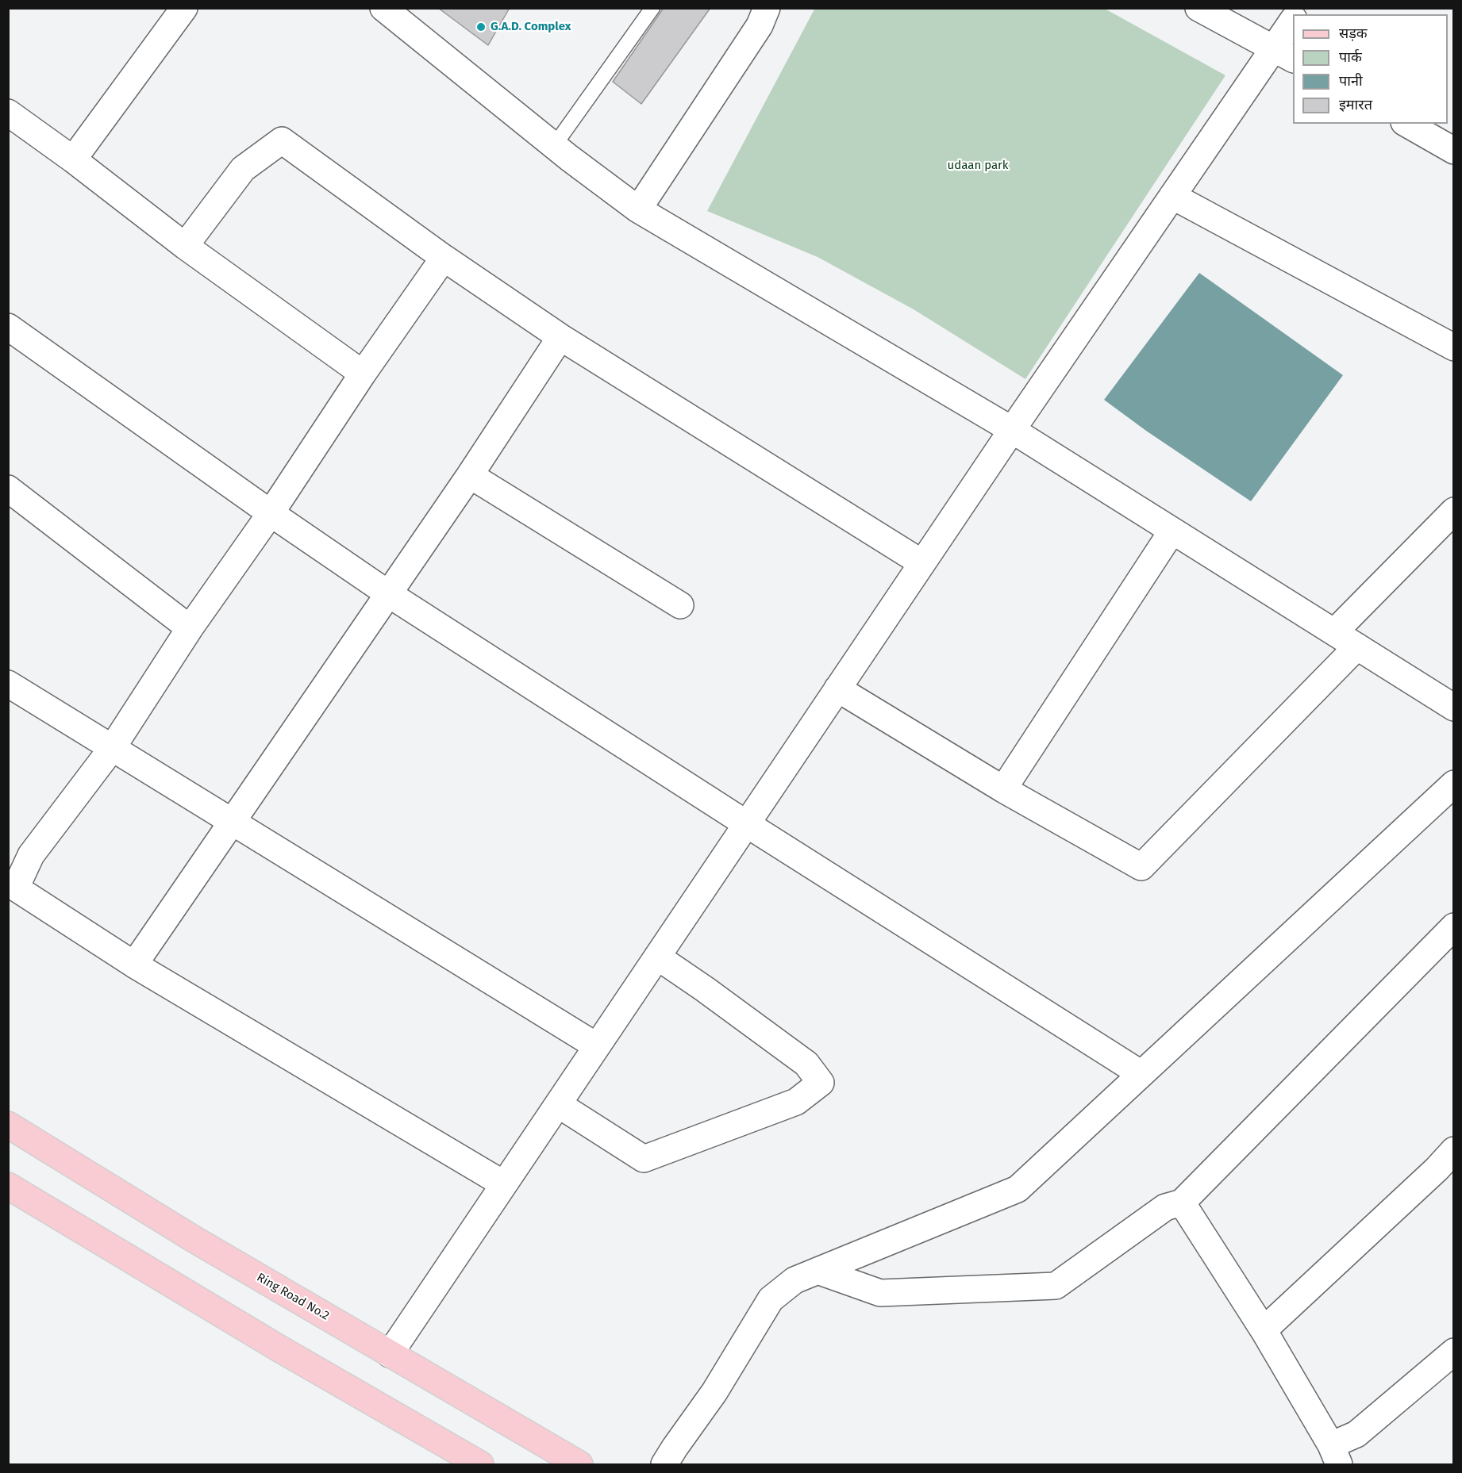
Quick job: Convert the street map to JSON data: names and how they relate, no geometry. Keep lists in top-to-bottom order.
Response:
{
  "streets": {
    "main road": ["Ring Road No.2"]
  },
  "parks": ["udaan park"],
  "places": ["G.A.D. Complex"],
  "legend": [
    "सड़क",
    "पार्क",
    "पानी",
    "इमारत"
  ]
}
